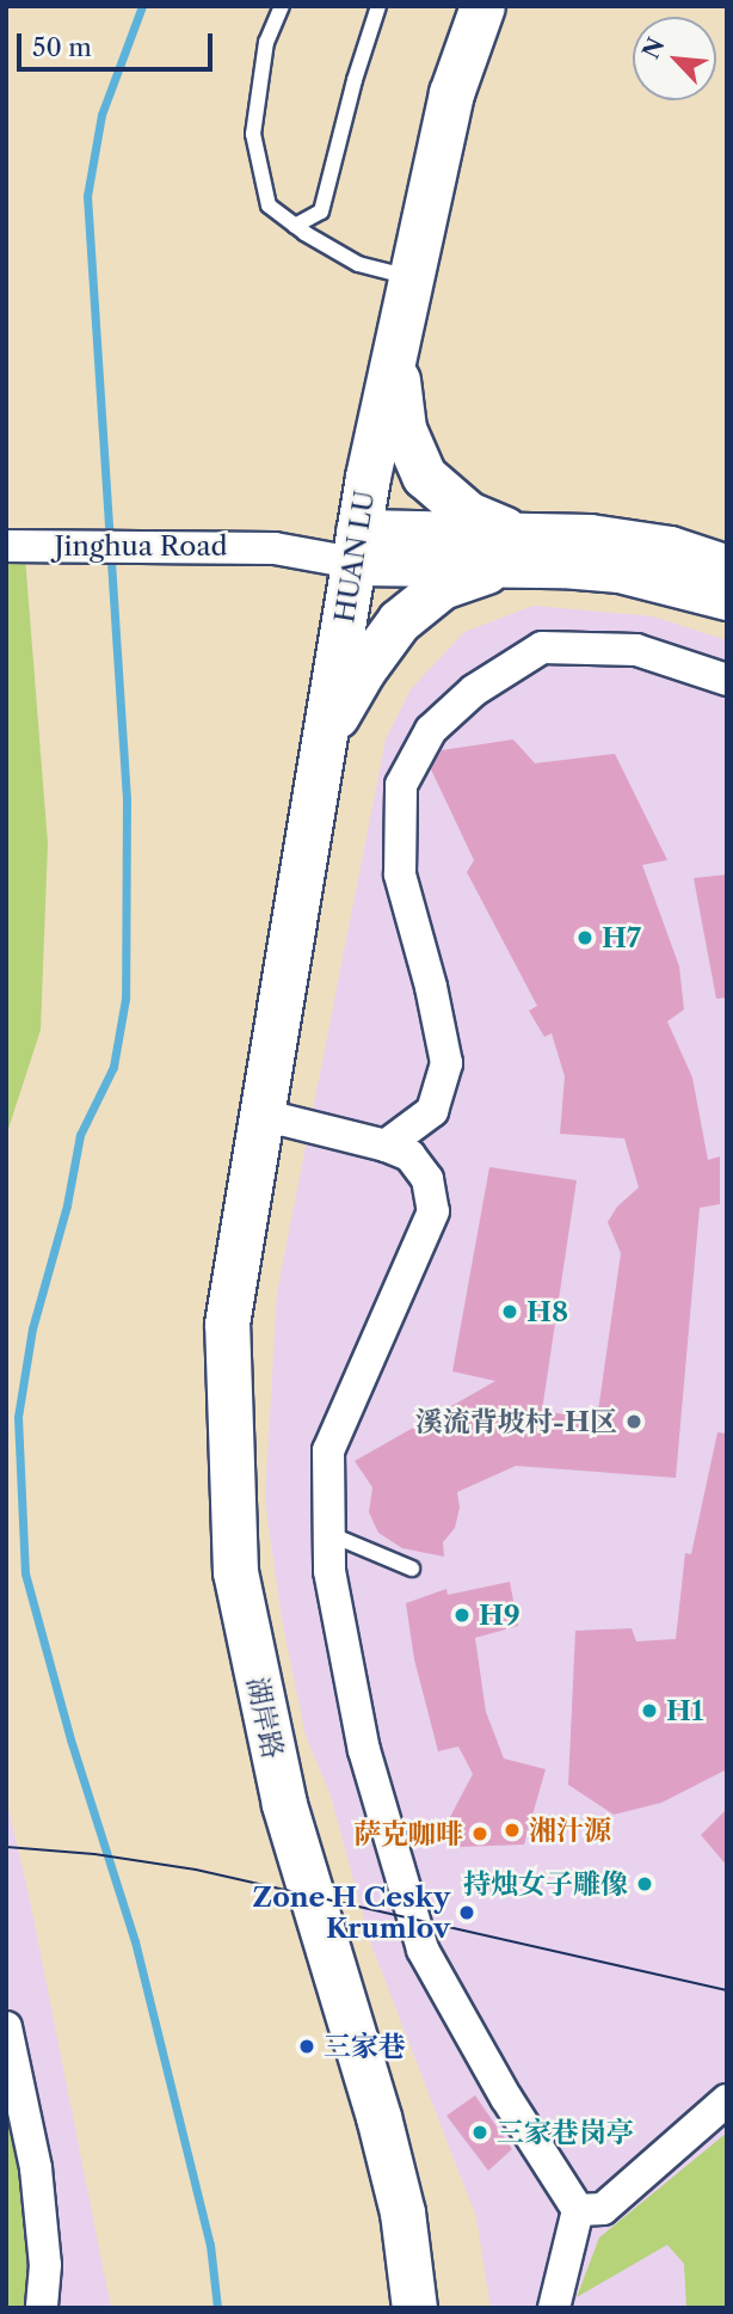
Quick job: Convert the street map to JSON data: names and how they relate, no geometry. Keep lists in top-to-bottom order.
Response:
{
  "streets": {
    "street": ["Jinghua Road", "HUAN LU", "湖岸路"]
  },
  "crossings": [
    ["Jinghua Road", "HUAN LU"],
    ["HUAN LU", "湖岸路"]
  ],
  "places": [
    "H7",
    "H8",
    "溪流背坡村-H区",
    "H9",
    "H1",
    "湘汁源",
    "萨克咖啡",
    "持烛女子雕像",
    "Zone H Cesky Krumlov",
    "三家巷",
    "三家巷岗亭"
  ],
  "scale_bar": "50 m",
  "north": "top left"
}
